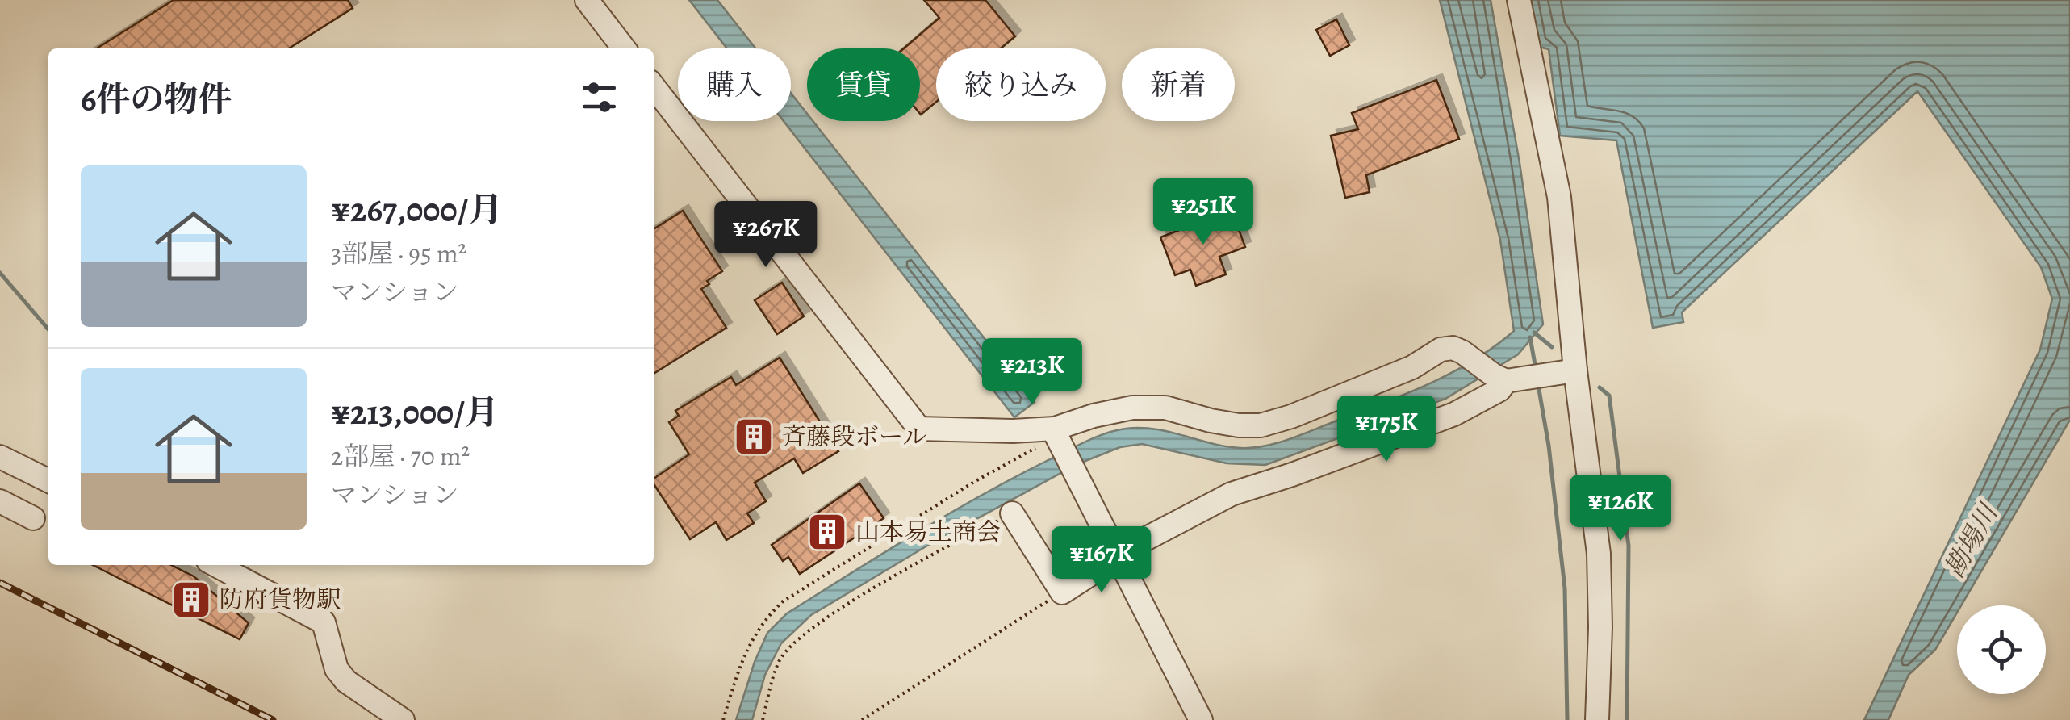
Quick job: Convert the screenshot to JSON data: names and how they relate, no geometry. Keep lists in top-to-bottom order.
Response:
{
  "water": ["勘場川"],
  "places": {
    "building": ["斉藤段ボール", "山本易土商会", "防府貨物駅"]
  },
  "page": {
    "chip": [
      "購入",
      "賃貸",
      "絞り込み",
      "新着"
    ],
    "heading": "6件の物件",
    "list": [
      {
        "name": "¥267,000/月",
        "note": "3部屋 · 95 m² · マンション"
      },
      {
        "name": "¥213,000/月",
        "note": "2部屋 · 70 m² · マンション"
      }
    ],
    "price": [
      "¥251K",
      "¥267K",
      "¥213K",
      "¥175K",
      "¥126K",
      "¥167K"
    ]
  }
}
